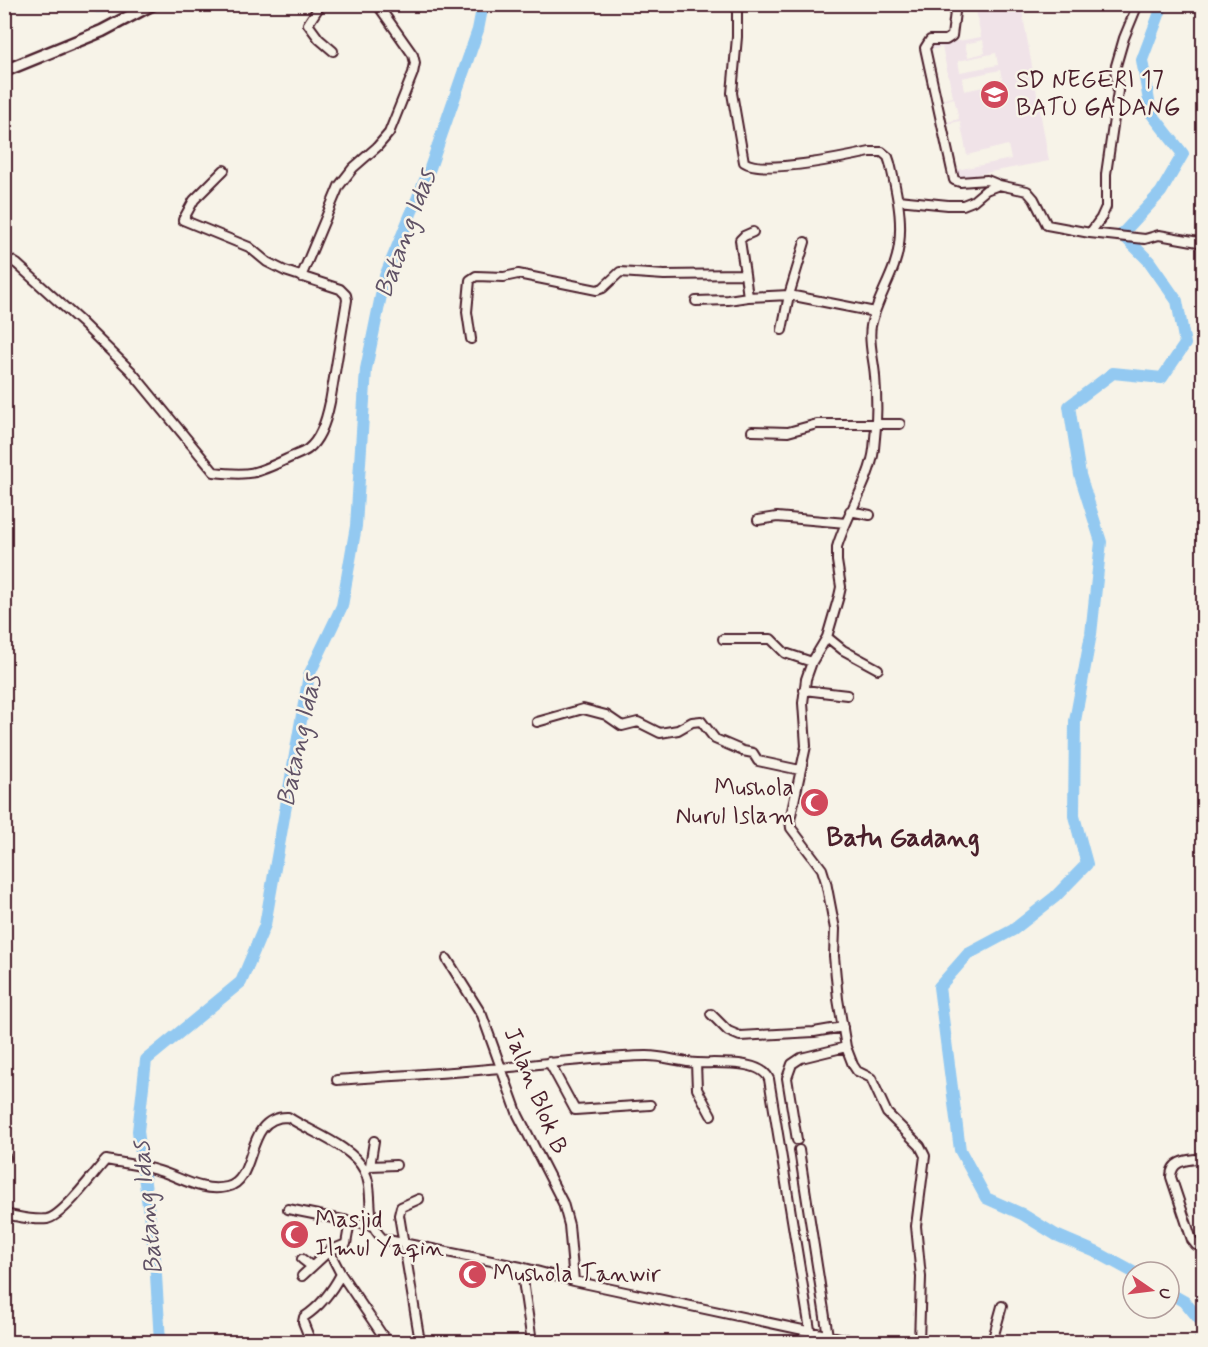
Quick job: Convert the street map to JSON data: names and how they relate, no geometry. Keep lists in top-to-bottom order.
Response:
{
  "streets": {
    "street": ["Jalan Blok B"]
  },
  "districts": ["Batu Gadang"],
  "water": ["Batang Idas"],
  "places": {
    "school or university": ["SD NEGERI 17 BATU GADANG"],
    "mosque": ["Mushola Nurul Islam", "Masjid Ilmul Yaqin", "Mushola Tanwir"]
  },
  "north": "right"
}
